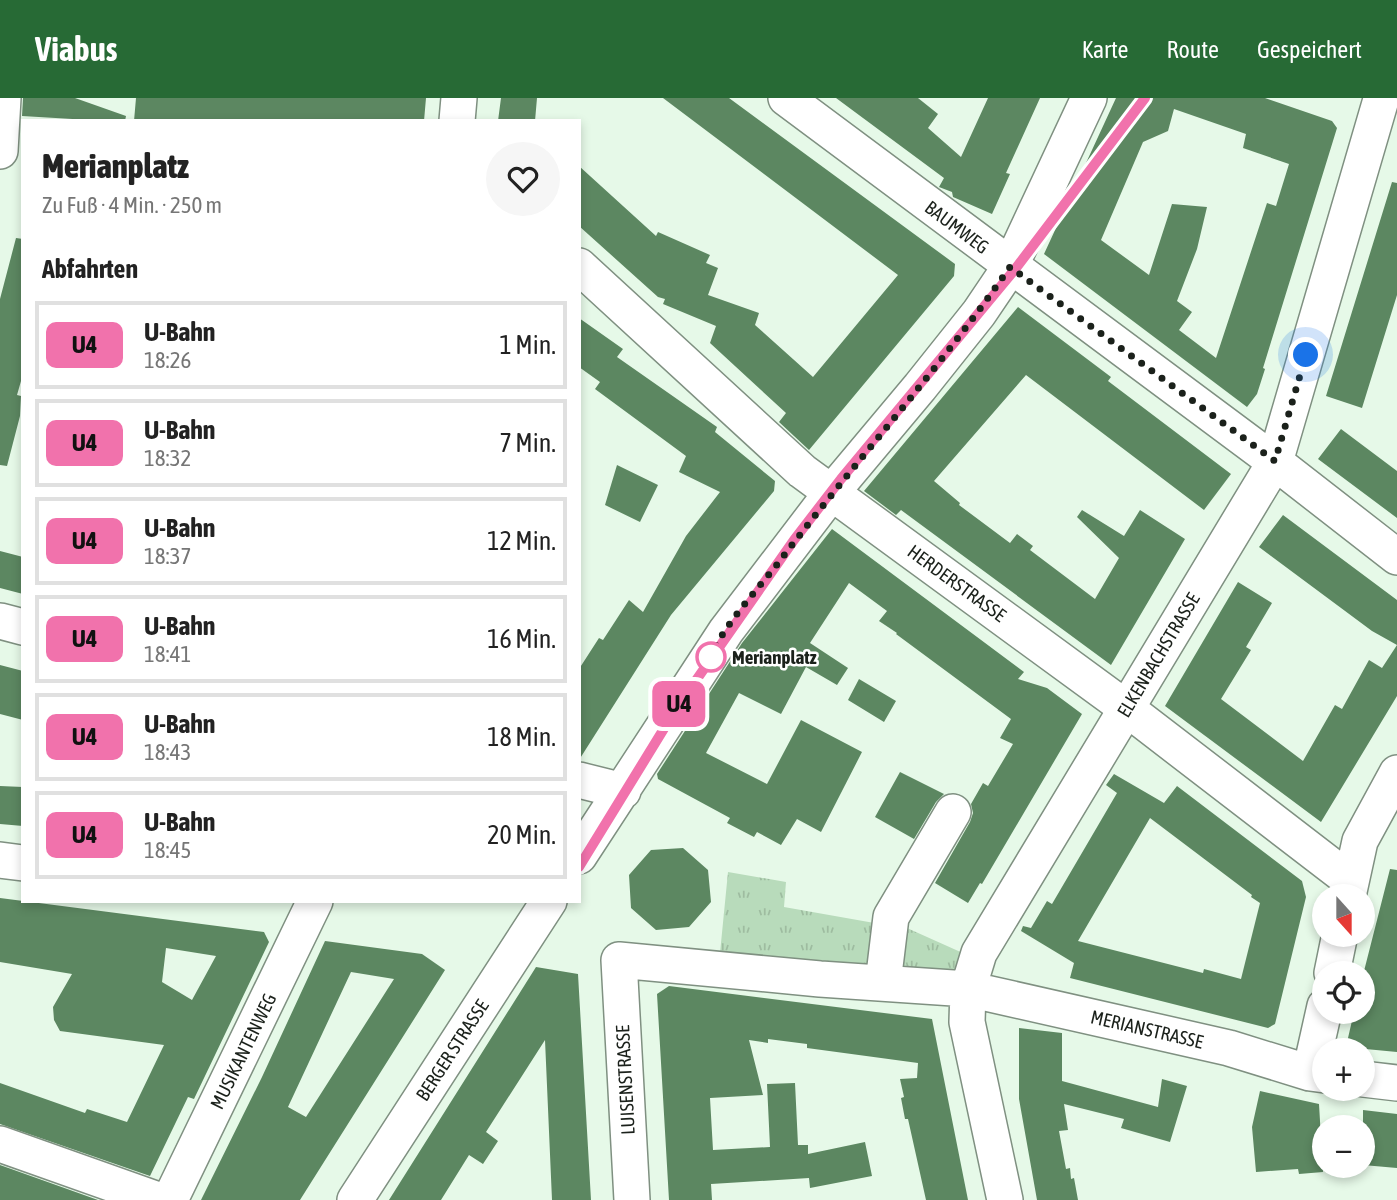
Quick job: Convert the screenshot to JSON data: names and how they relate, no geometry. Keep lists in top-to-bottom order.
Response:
{
  "streets": {
    "street": [
      "BAUMWEG",
      "HERDERSTRASSE",
      "ELKENBACHSTRASSE",
      "MERIANSTRASSE",
      "BERGER STRASSE",
      "MUSIKANTENWEG",
      "LUISENSTRASSE"
    ]
  },
  "crossings": [
    ["BAUMWEG", "ELKENBACHSTRASSE"],
    ["HERDERSTRASSE", "ELKENBACHSTRASSE"],
    ["ELKENBACHSTRASSE", "MERIANSTRASSE"]
  ],
  "places": ["Merianplatz"],
  "lines": ["metro line U4"],
  "north": "bottom",
  "page": {
    "header": "Viabus",
    "nav": ["Karte", "Route", "Gespeichert"],
    "on_map": "U4",
    "heading": [
      ["Merianplatz", "Zu Fuß · 4 Min. · 250 m"],
      "Abfahrten"
    ],
    "list": [
      {
        "mark": "U4",
        "name": "U-Bahn",
        "note": "18:26",
        "value": "1 Min."
      },
      {
        "mark": "U4",
        "name": "U-Bahn",
        "note": "18:32",
        "value": "7 Min."
      },
      {
        "mark": "U4",
        "name": "U-Bahn",
        "note": "18:37",
        "value": "12 Min."
      },
      {
        "mark": "U4",
        "name": "U-Bahn",
        "note": "18:41",
        "value": "16 Min."
      },
      {
        "mark": "U4",
        "name": "U-Bahn",
        "note": "18:43",
        "value": "18 Min."
      },
      {
        "mark": "U4",
        "name": "U-Bahn",
        "note": "18:45",
        "value": "20 Min."
      }
    ],
    "map_buttons": ["+", "−"]
  }
}
